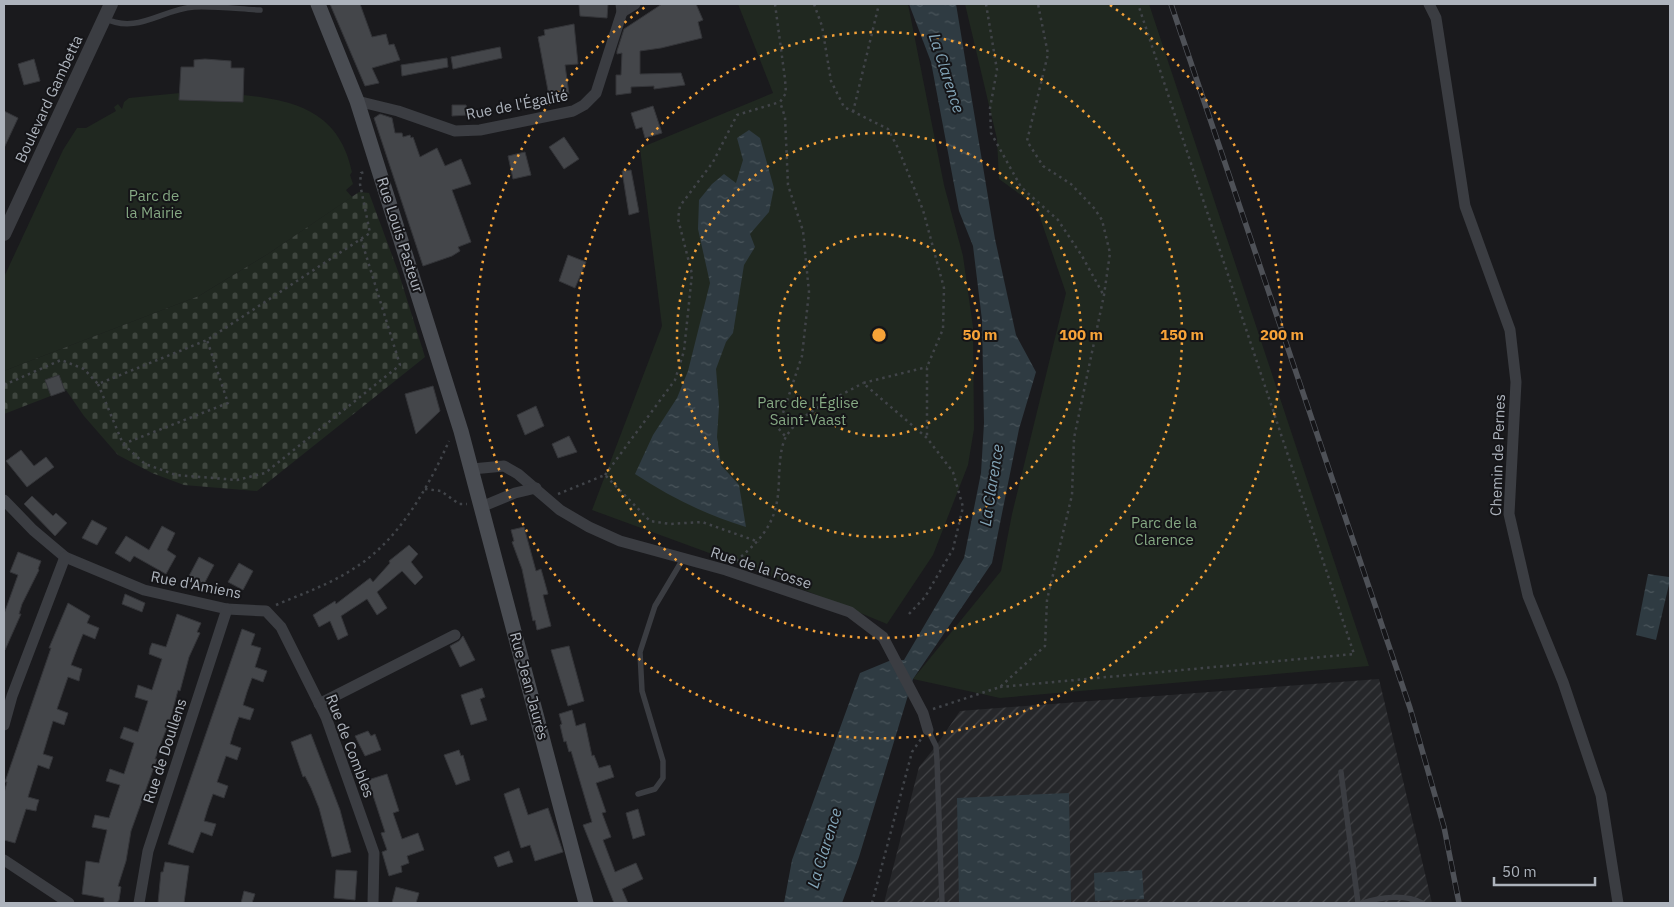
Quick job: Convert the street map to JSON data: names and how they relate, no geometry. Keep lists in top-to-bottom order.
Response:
{
  "streets": {
    "main road": ["Rue Louis Pasteur", "Rue Jean Jaurès"],
    "street": [
      "Boulevard Gambetta",
      "Rue de l'Égalité",
      "Chemin de Pernes",
      "Rue de la Fosse",
      "Rue d'Amiens",
      "Rue de Combles",
      "Rue de Doullens"
    ]
  },
  "crossings": [
    ["Rue de l'Égalité", "Rue Louis Pasteur"],
    ["Rue Louis Pasteur", "Rue de la Fosse"],
    ["Rue Louis Pasteur", "Rue Jean Jaurès"],
    ["Rue de la Fosse", "Rue Jean Jaurès"],
    ["Rue d'Amiens", "Rue de Combles"],
    ["Rue d'Amiens", "Rue de Doullens"]
  ],
  "water": ["La Clarence"],
  "parks": ["Parc de la Mairie", "Parc de l'Église Saint-Vaast", "Parc de la Clarence"],
  "scale_bar": "50 m",
  "rings": [
    "50 m",
    "100 m",
    "150 m",
    "200 m"
  ]
}
